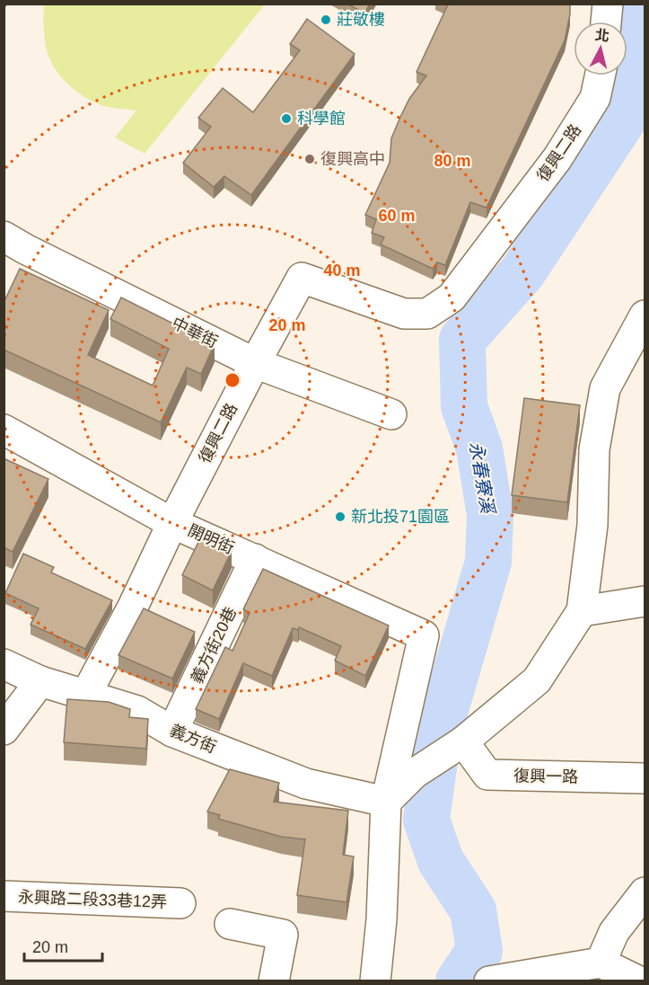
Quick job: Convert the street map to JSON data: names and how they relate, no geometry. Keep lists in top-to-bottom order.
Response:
{
  "streets": {
    "street": [
      "復興二路",
      "中華街",
      "開明街",
      "義方街20巷",
      "義方街",
      "復興一路",
      "永興路二段33巷12弄"
    ]
  },
  "crossings": [
    ["復興二路", "中華街"],
    ["復興二路", "開明街"],
    ["復興二路", "義方街"],
    ["開明街", "義方街20巷"],
    ["開明街", "義方街"],
    ["義方街20巷", "義方街"]
  ],
  "water": ["永春寮溪"],
  "places": [
    "莊敬樓",
    "科學館",
    "復興高中",
    "新北投71園區"
  ],
  "scale_bar": "20 m",
  "north": "top",
  "rings": [
    "80 m",
    "60 m",
    "40 m",
    "20 m"
  ]
}
